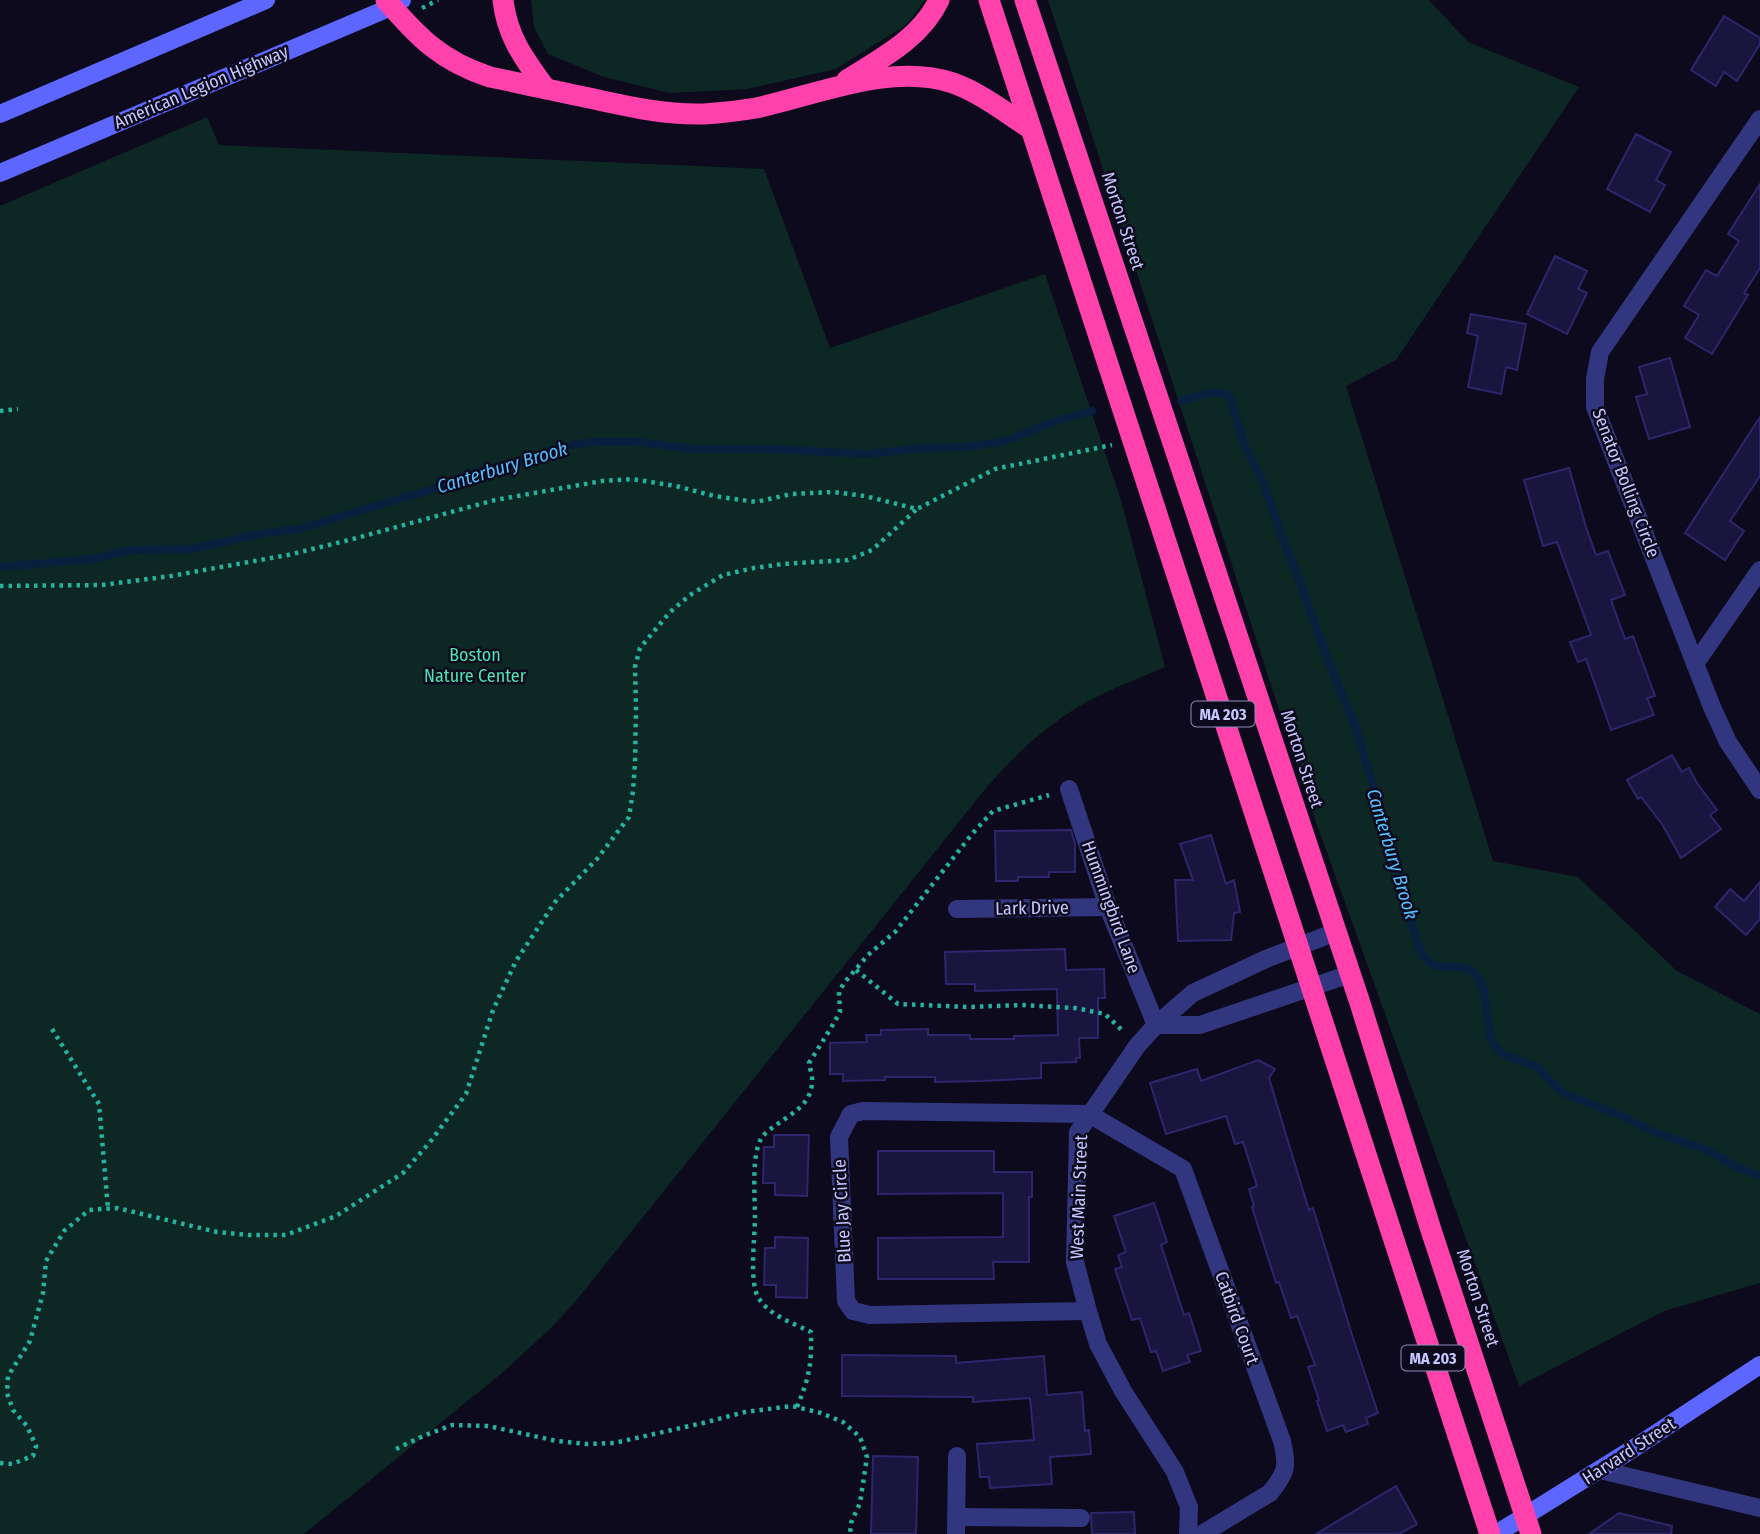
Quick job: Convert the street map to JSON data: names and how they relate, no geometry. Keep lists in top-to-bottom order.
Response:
{
  "streets": {
    "highway": ["Morton Street", "MA 203"],
    "main road": ["American Legion Highway", "Harvard Street"],
    "street": [
      "Senator Bolling Circle",
      "Hummingbird Lane",
      "Lark Drive",
      "West Main Street",
      "Blue Jay Circle",
      "Catbird Court"
    ]
  },
  "crossings": [
    ["Morton Street", "West Main Street"],
    ["Morton Street", "Harvard Street"],
    ["MA 203", "West Main Street"],
    ["Hummingbird Lane", "Lark Drive"],
    ["Hummingbird Lane", "West Main Street"],
    ["West Main Street", "Blue Jay Circle"],
    ["West Main Street", "Catbird Court"],
    ["Blue Jay Circle", "Catbird Court"]
  ],
  "water": ["Canterbury Brook"],
  "parks": ["Boston Nature Center"]
}
